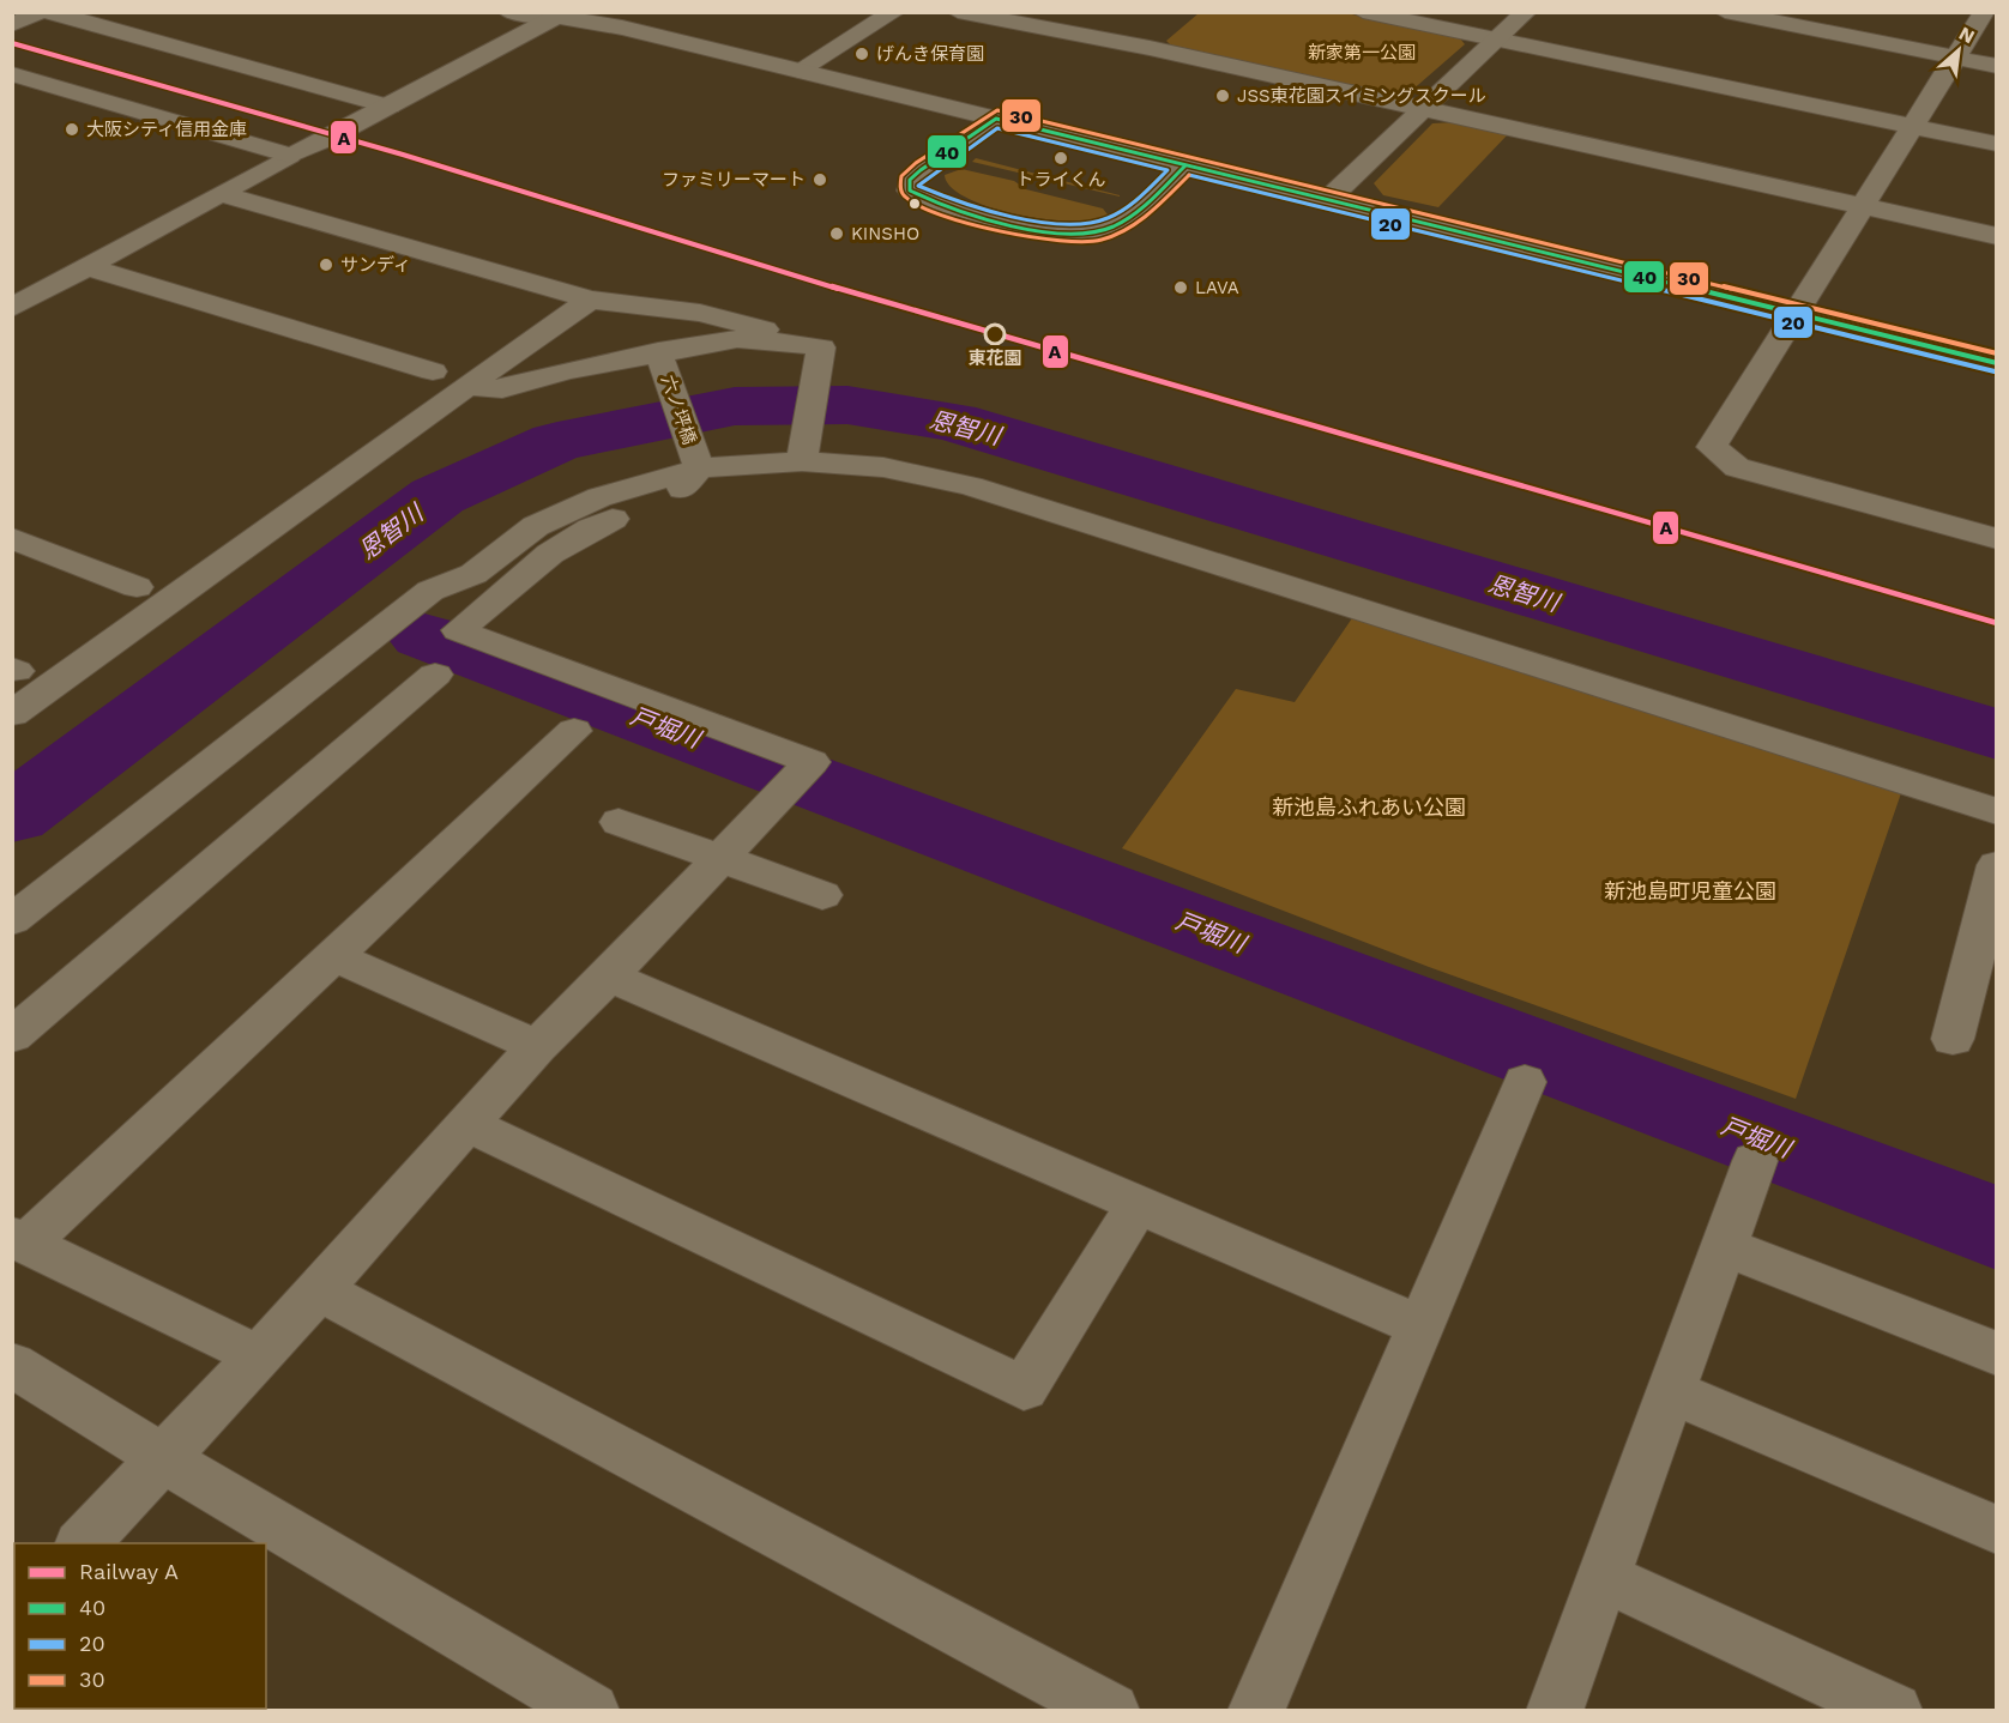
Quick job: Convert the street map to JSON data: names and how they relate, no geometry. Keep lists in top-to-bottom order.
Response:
{
  "streets": {
    "street": ["六ノ坪橋"]
  },
  "water": ["恩智川", "戸堀川"],
  "parks": ["新家第一公園", "新池島ふれあい公園", "新池島町児童公園"],
  "places": [
    "げんき保育園",
    "JSS東花園スイミングスクール",
    "大阪シティ信用金庫",
    "トライくん",
    "ファミリーマート",
    "KINSHO",
    "サンディ",
    "LAVA",
    "東花園"
  ],
  "lines": [
    "rail line A",
    "transit line 30",
    "transit line 40",
    "transit line 20"
  ],
  "legend": [
    "Railway A",
    "40",
    "20",
    "30"
  ],
  "north": "top right"
}
